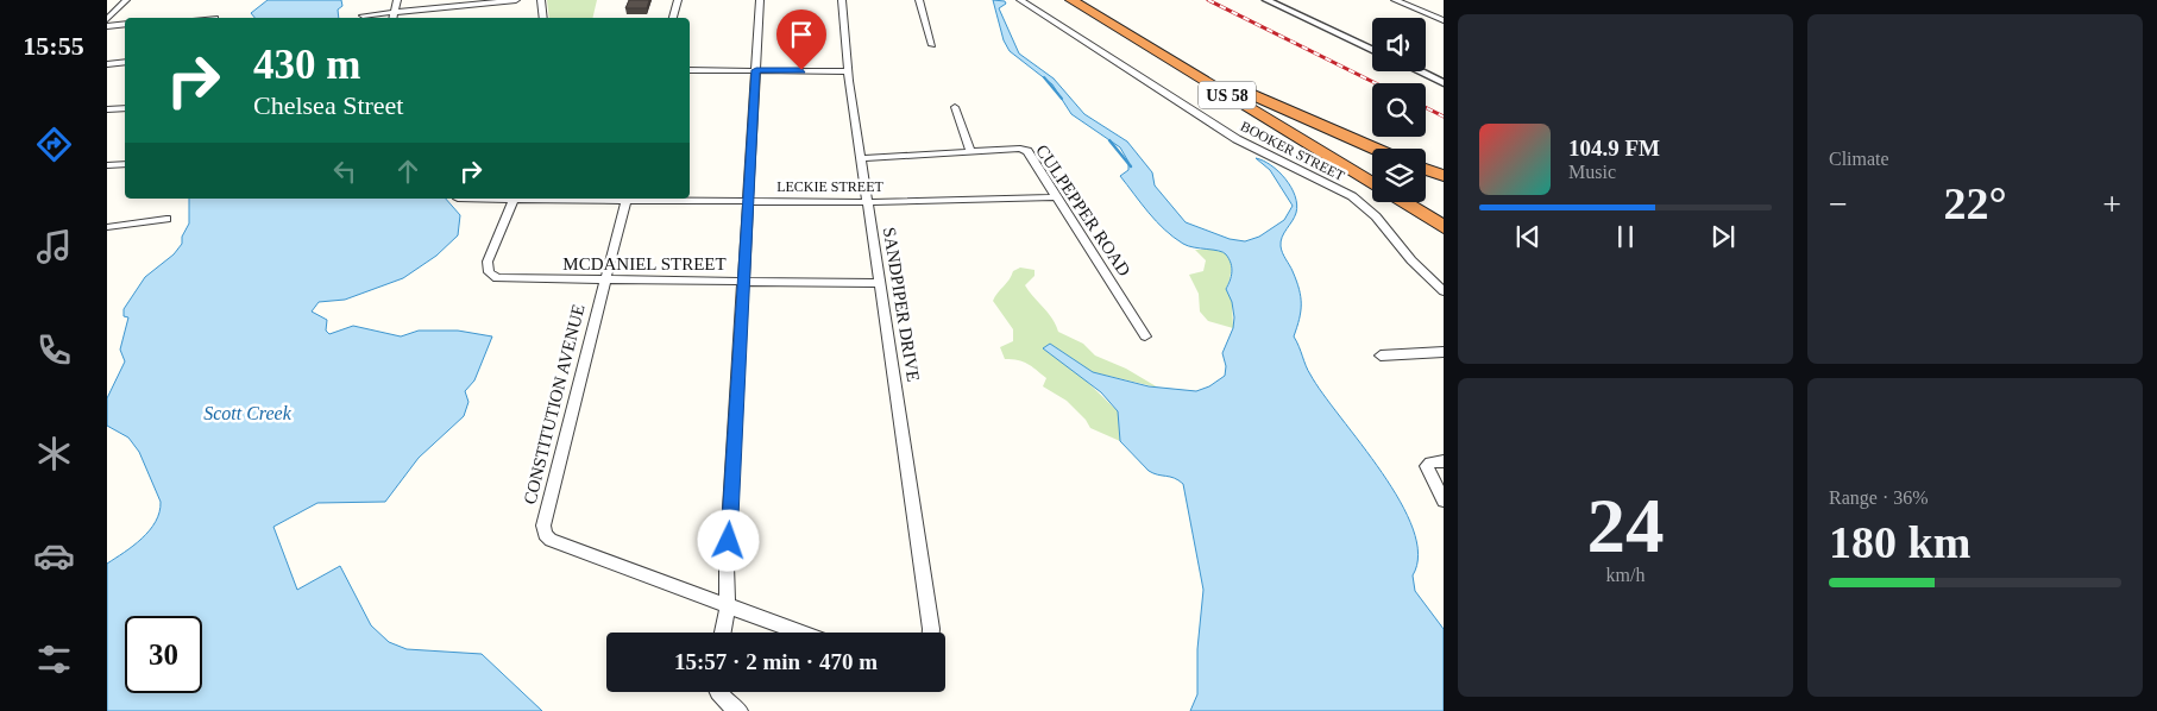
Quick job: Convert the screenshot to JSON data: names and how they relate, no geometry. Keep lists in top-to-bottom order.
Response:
{
  "streets": {
    "highway": ["US 58"],
    "street": [
      "BOOKER STREET",
      "LECKIE STREET",
      "CULPEPPER ROAD",
      "MCDANIEL STREET",
      "SANDPIPER DRIVE",
      "CONSTITUTION AVENUE"
    ]
  },
  "crossings": [
    ["LECKIE STREET", "CULPEPPER ROAD"],
    ["LECKIE STREET", "SANDPIPER DRIVE"],
    ["LECKIE STREET", "CONSTITUTION AVENUE"],
    ["CULPEPPER ROAD", "SANDPIPER DRIVE"],
    ["MCDANIEL STREET", "SANDPIPER DRIVE"],
    ["MCDANIEL STREET", "CONSTITUTION AVENUE"]
  ],
  "water": ["Scott Creek"],
  "page": {
    "tabs": "15:55",
    "tile": [
      "Climate",
      ["24", "km/h"],
      ["Range · 36%", "180 km"]
    ],
    "turn": ["430 m", "Chelsea Street"],
    "song": ["104.9 FM", "Music"],
    "heat": ["−", "22°", "+"],
    "limit": "30",
    "trip": "15:57 · 2 min · 470 m"
  }
}
